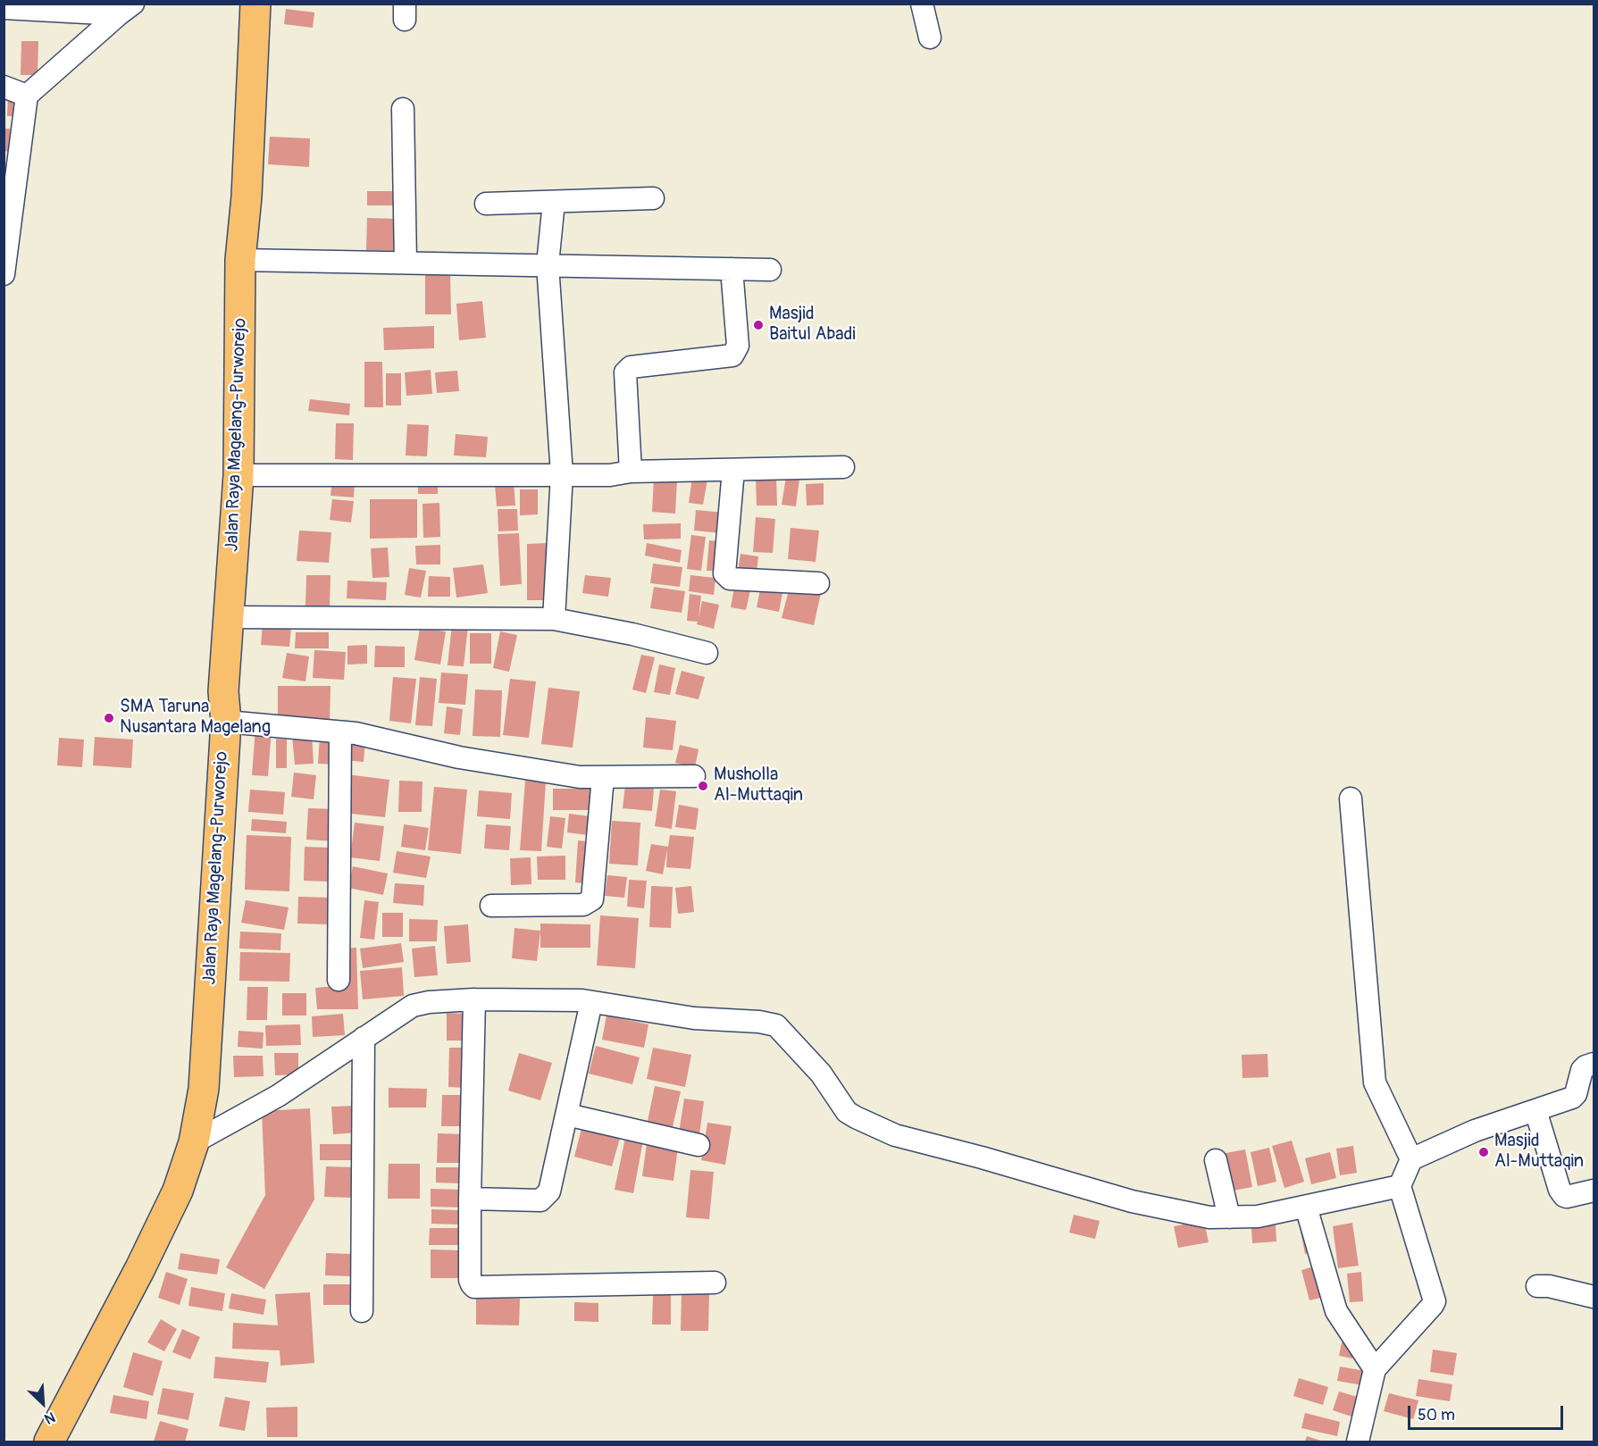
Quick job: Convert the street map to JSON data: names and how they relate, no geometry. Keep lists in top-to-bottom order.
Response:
{
  "streets": {
    "main road": ["Jalan Raya Magelang-Purworejo"]
  },
  "places": [
    "Masjid Baitul Abadi",
    "SMA Taruna Nusantara Magelang",
    "Musholla Al-Muttaqin",
    "Masjid Al-Muttaqin"
  ],
  "scale_bar": "50 m",
  "north": "bottom right"
}
